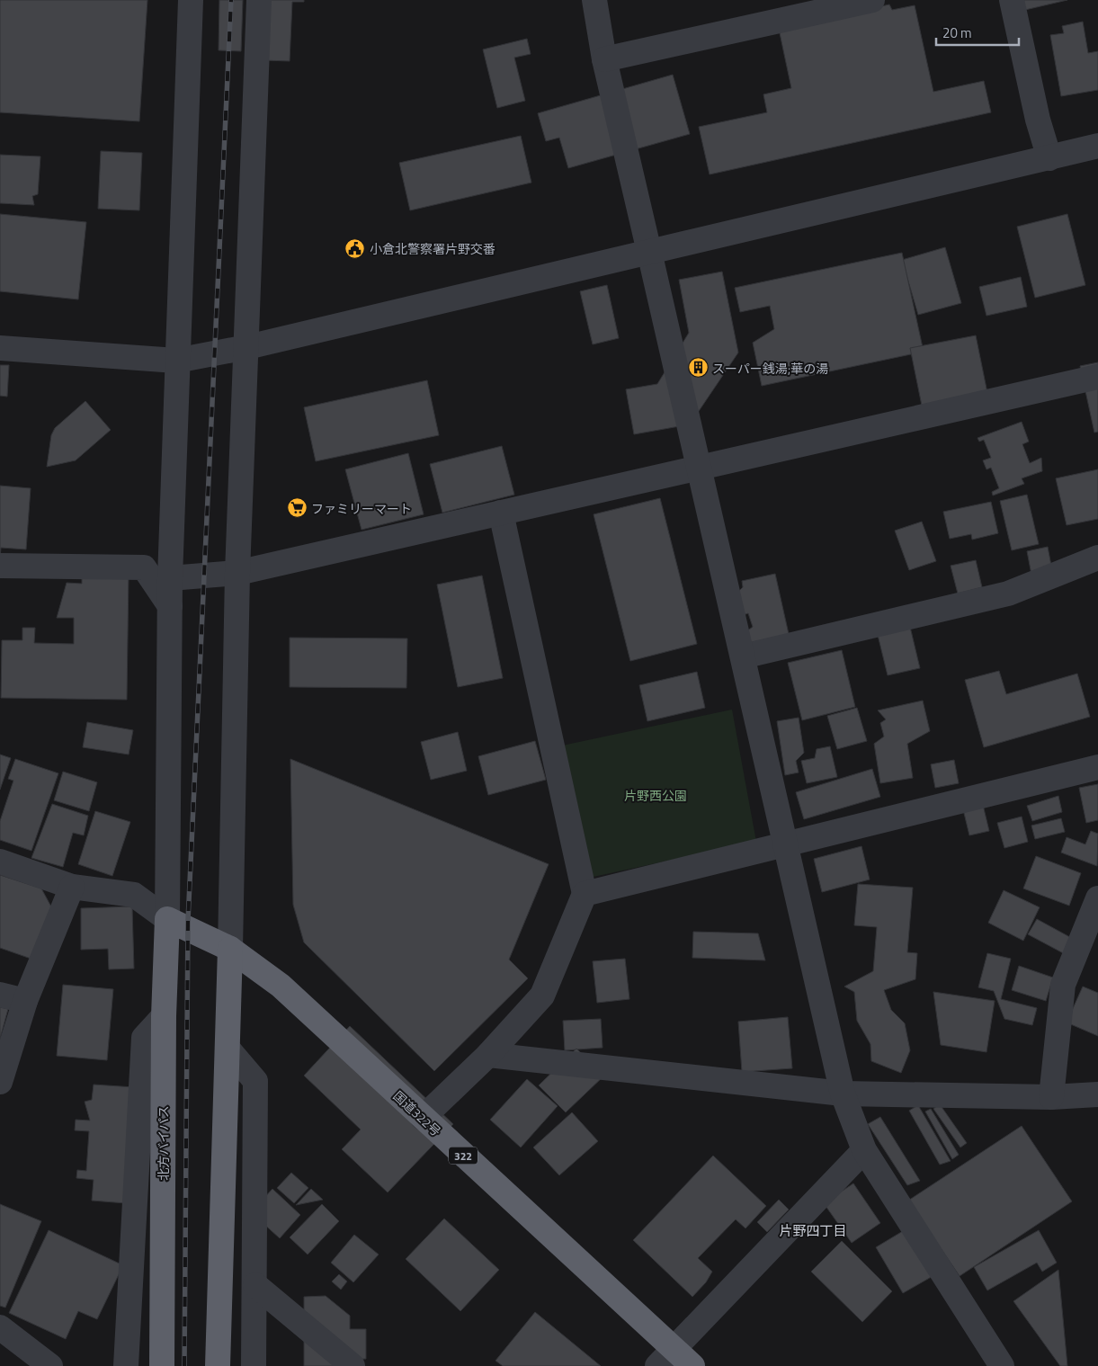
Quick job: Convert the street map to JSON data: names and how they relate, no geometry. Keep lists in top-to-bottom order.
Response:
{
  "streets": {
    "highway": ["国道322号", "北方バイパス", "322"]
  },
  "crossings": [
    ["国道322号", "北方バイパス"]
  ],
  "districts": ["片野四丁目"],
  "parks": ["片野西公園"],
  "places": {
    "public building": ["小倉北警察署片野交番"],
    "building": ["スーパー銭湯;華の湯"],
    "supermarket": ["ファミリーマート"]
  },
  "scale_bar": "20 m"
}
